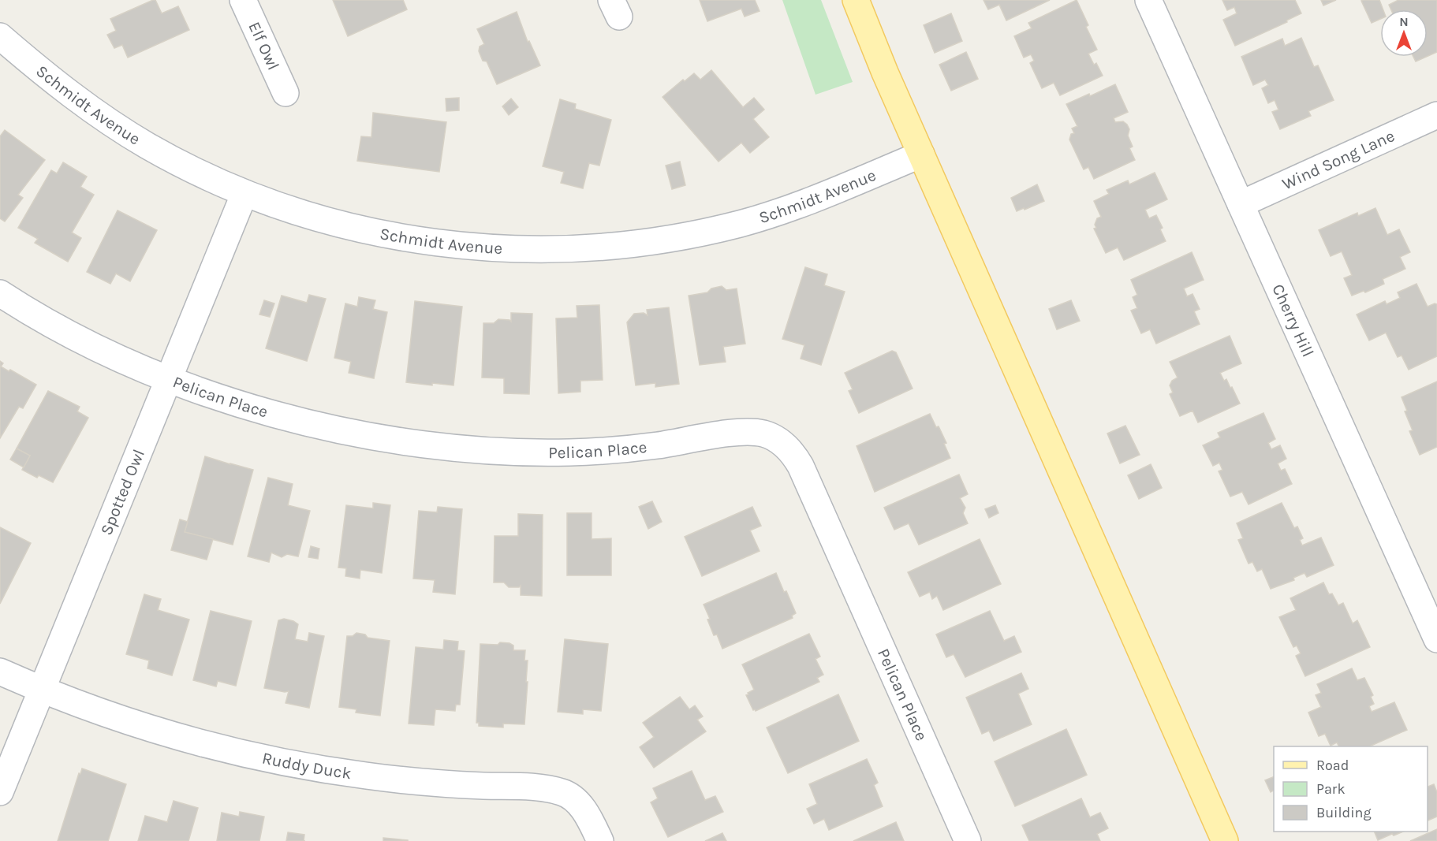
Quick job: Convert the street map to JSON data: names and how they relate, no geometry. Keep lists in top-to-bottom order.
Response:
{
  "streets": {
    "street": [
      "Elf Owl",
      "Schmidt Avenue",
      "Wind Song Lane",
      "Cherry Hill",
      "Pelican Place",
      "Spotted Owl",
      "Ruddy Duck"
    ]
  },
  "crossings": [
    ["Schmidt Avenue", "Spotted Owl"],
    ["Wind Song Lane", "Cherry Hill"],
    ["Pelican Place", "Spotted Owl"],
    ["Spotted Owl", "Ruddy Duck"]
  ],
  "legend": ["Road", "Park", "Building"],
  "north": "top"
}
